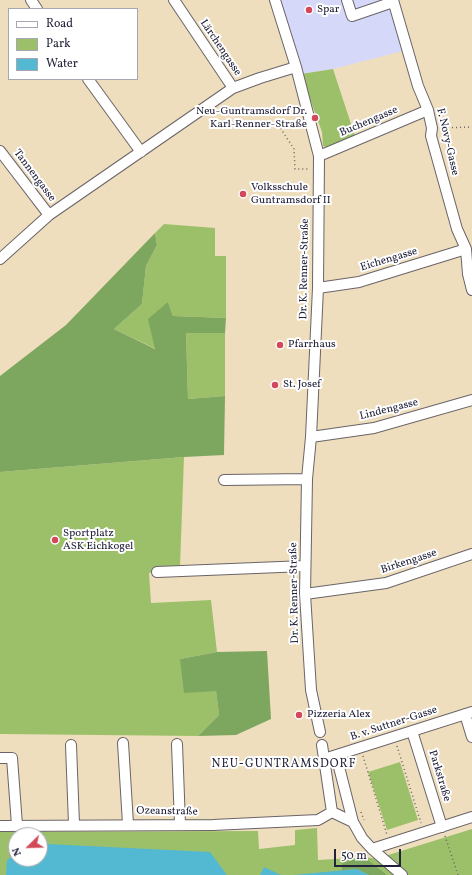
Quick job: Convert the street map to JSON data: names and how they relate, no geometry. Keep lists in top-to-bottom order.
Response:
{
  "streets": {
    "street": [
      "Lärchengasse",
      "Buchengasse",
      "F. Novy-Gasse",
      "Tannengasse",
      "Eichengasse",
      "Dr. K. Renner-Straße",
      "Lindengasse",
      "Birkengasse",
      "B. v. Suttner-Gasse",
      "Parkstraße",
      "Ozeanstraße"
    ]
  },
  "crossings": [
    ["Buchengasse", "F. Novy-Gasse"],
    ["Buchengasse", "Dr. K. Renner-Straße"],
    ["F. Novy-Gasse", "Eichengasse"],
    ["Eichengasse", "Dr. K. Renner-Straße"],
    ["Dr. K. Renner-Straße", "Lindengasse"],
    ["Dr. K. Renner-Straße", "Birkengasse"],
    ["B. v. Suttner-Gasse", "Parkstraße"]
  ],
  "districts": ["NEU-GUNTRAMSDORF"],
  "places": [
    "Spar",
    "Neu-Guntramsdorf Dr. Karl-Renner-Straße",
    "Volksschule Guntramsdorf II",
    "Pfarrhaus",
    "St. Josef",
    "Sportplatz ASK Eichkogel",
    "Pizzeria Alex"
  ],
  "legend": ["Road", "Park", "Water"],
  "scale_bar": "50 m",
  "north": "bottom left"
}
